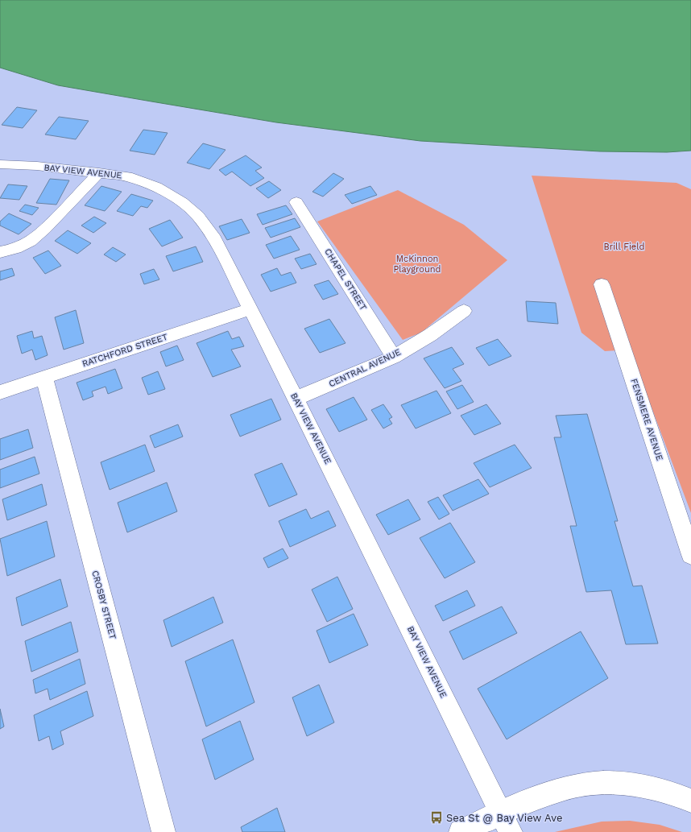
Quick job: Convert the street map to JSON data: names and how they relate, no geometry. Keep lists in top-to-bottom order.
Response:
{
  "streets": {
    "street": [
      "BAY VIEW AVENUE",
      "CHAPEL STREET",
      "RATCHFORD STREET",
      "CENTRAL AVENUE",
      "FENSMERE AVENUE",
      "CROSBY STREET"
    ]
  },
  "crossings": [
    ["BAY VIEW AVENUE", "RATCHFORD STREET"],
    ["BAY VIEW AVENUE", "CENTRAL AVENUE"],
    ["CHAPEL STREET", "CENTRAL AVENUE"],
    ["RATCHFORD STREET", "CROSBY STREET"]
  ],
  "parks": ["Brill Field", "McKinnon Playground"],
  "places": {
    "bus stop": ["Sea St @ Bay View Ave"]
  }
}
